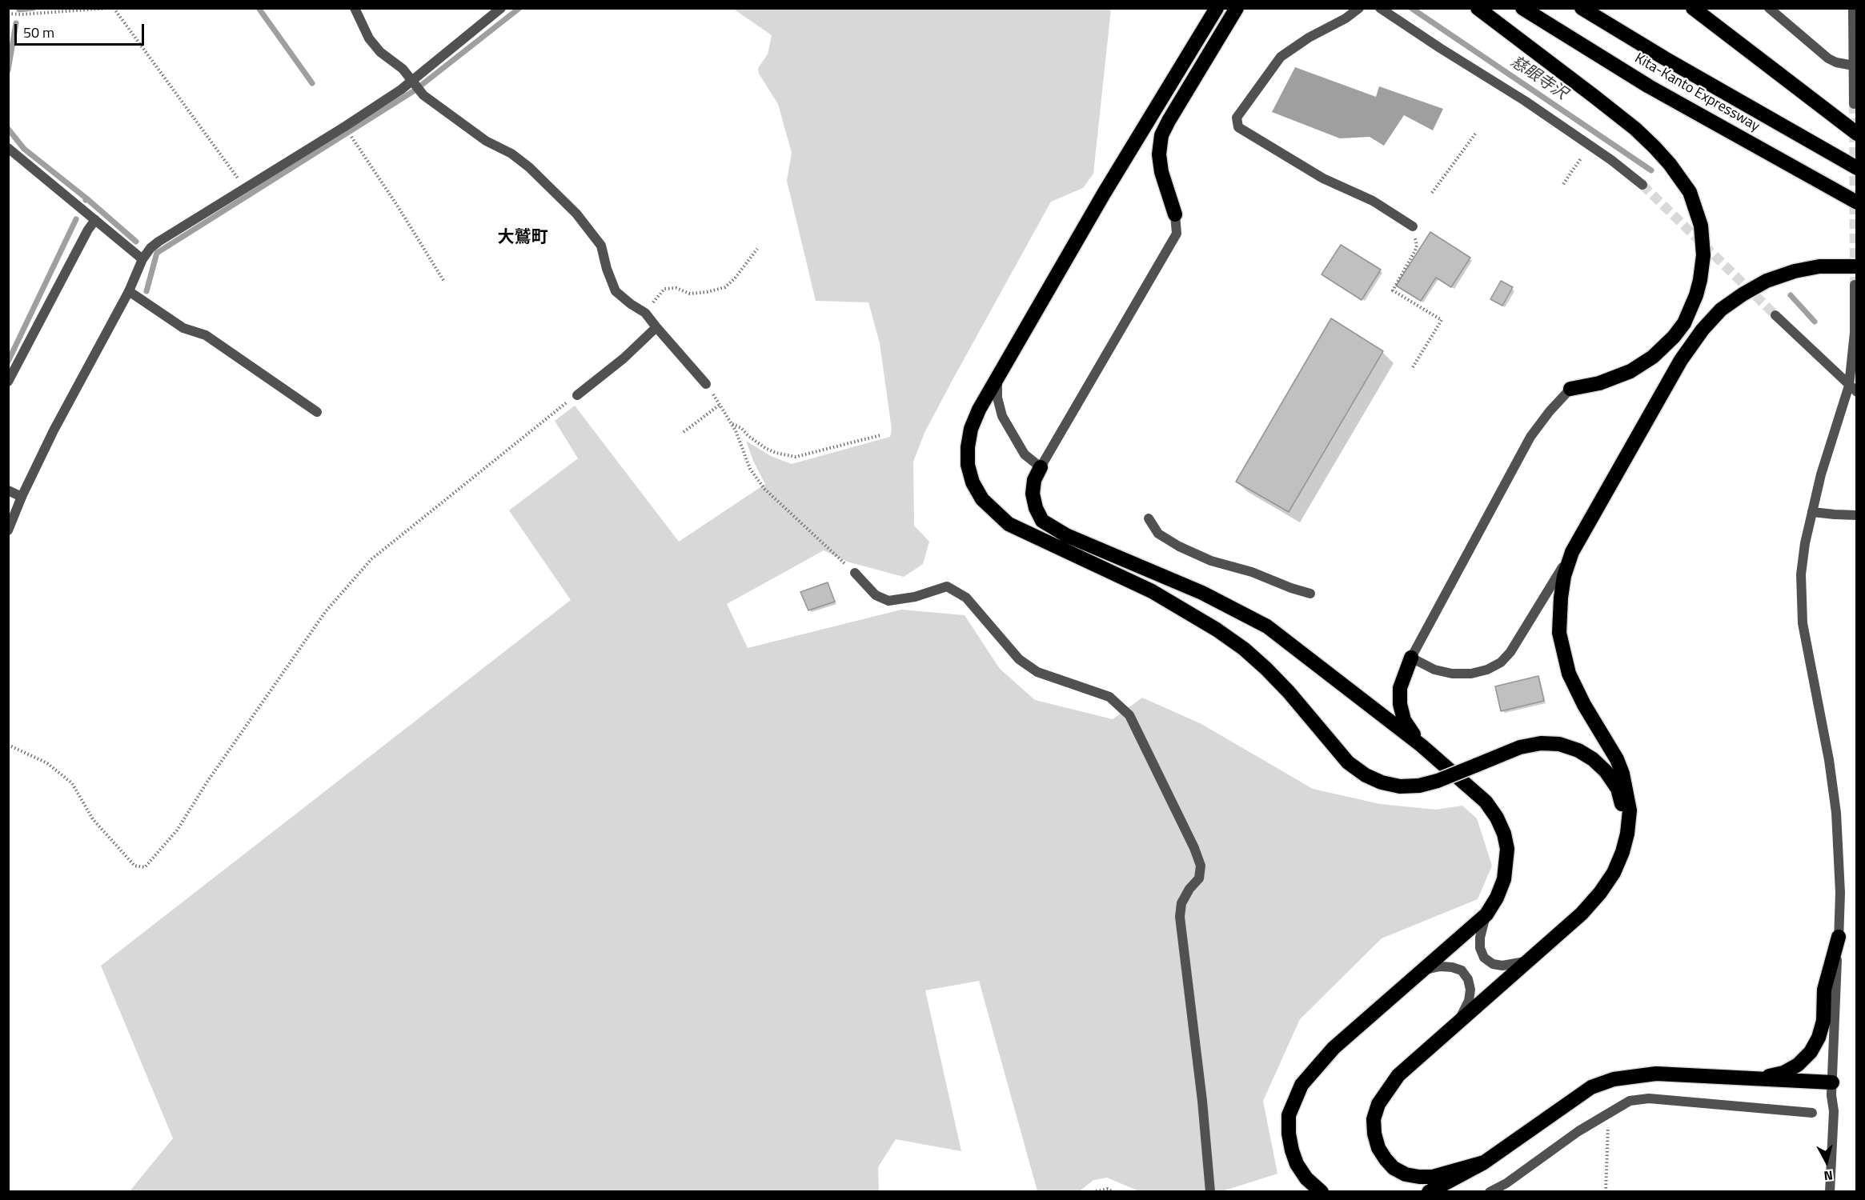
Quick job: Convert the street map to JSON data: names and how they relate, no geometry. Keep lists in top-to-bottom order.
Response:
{
  "streets": {
    "highway": ["Kita-Kanto Expressway"]
  },
  "districts": ["大鷲町"],
  "water": ["慈眼寺沢"],
  "scale_bar": "50 m",
  "north": "bottom"
}
